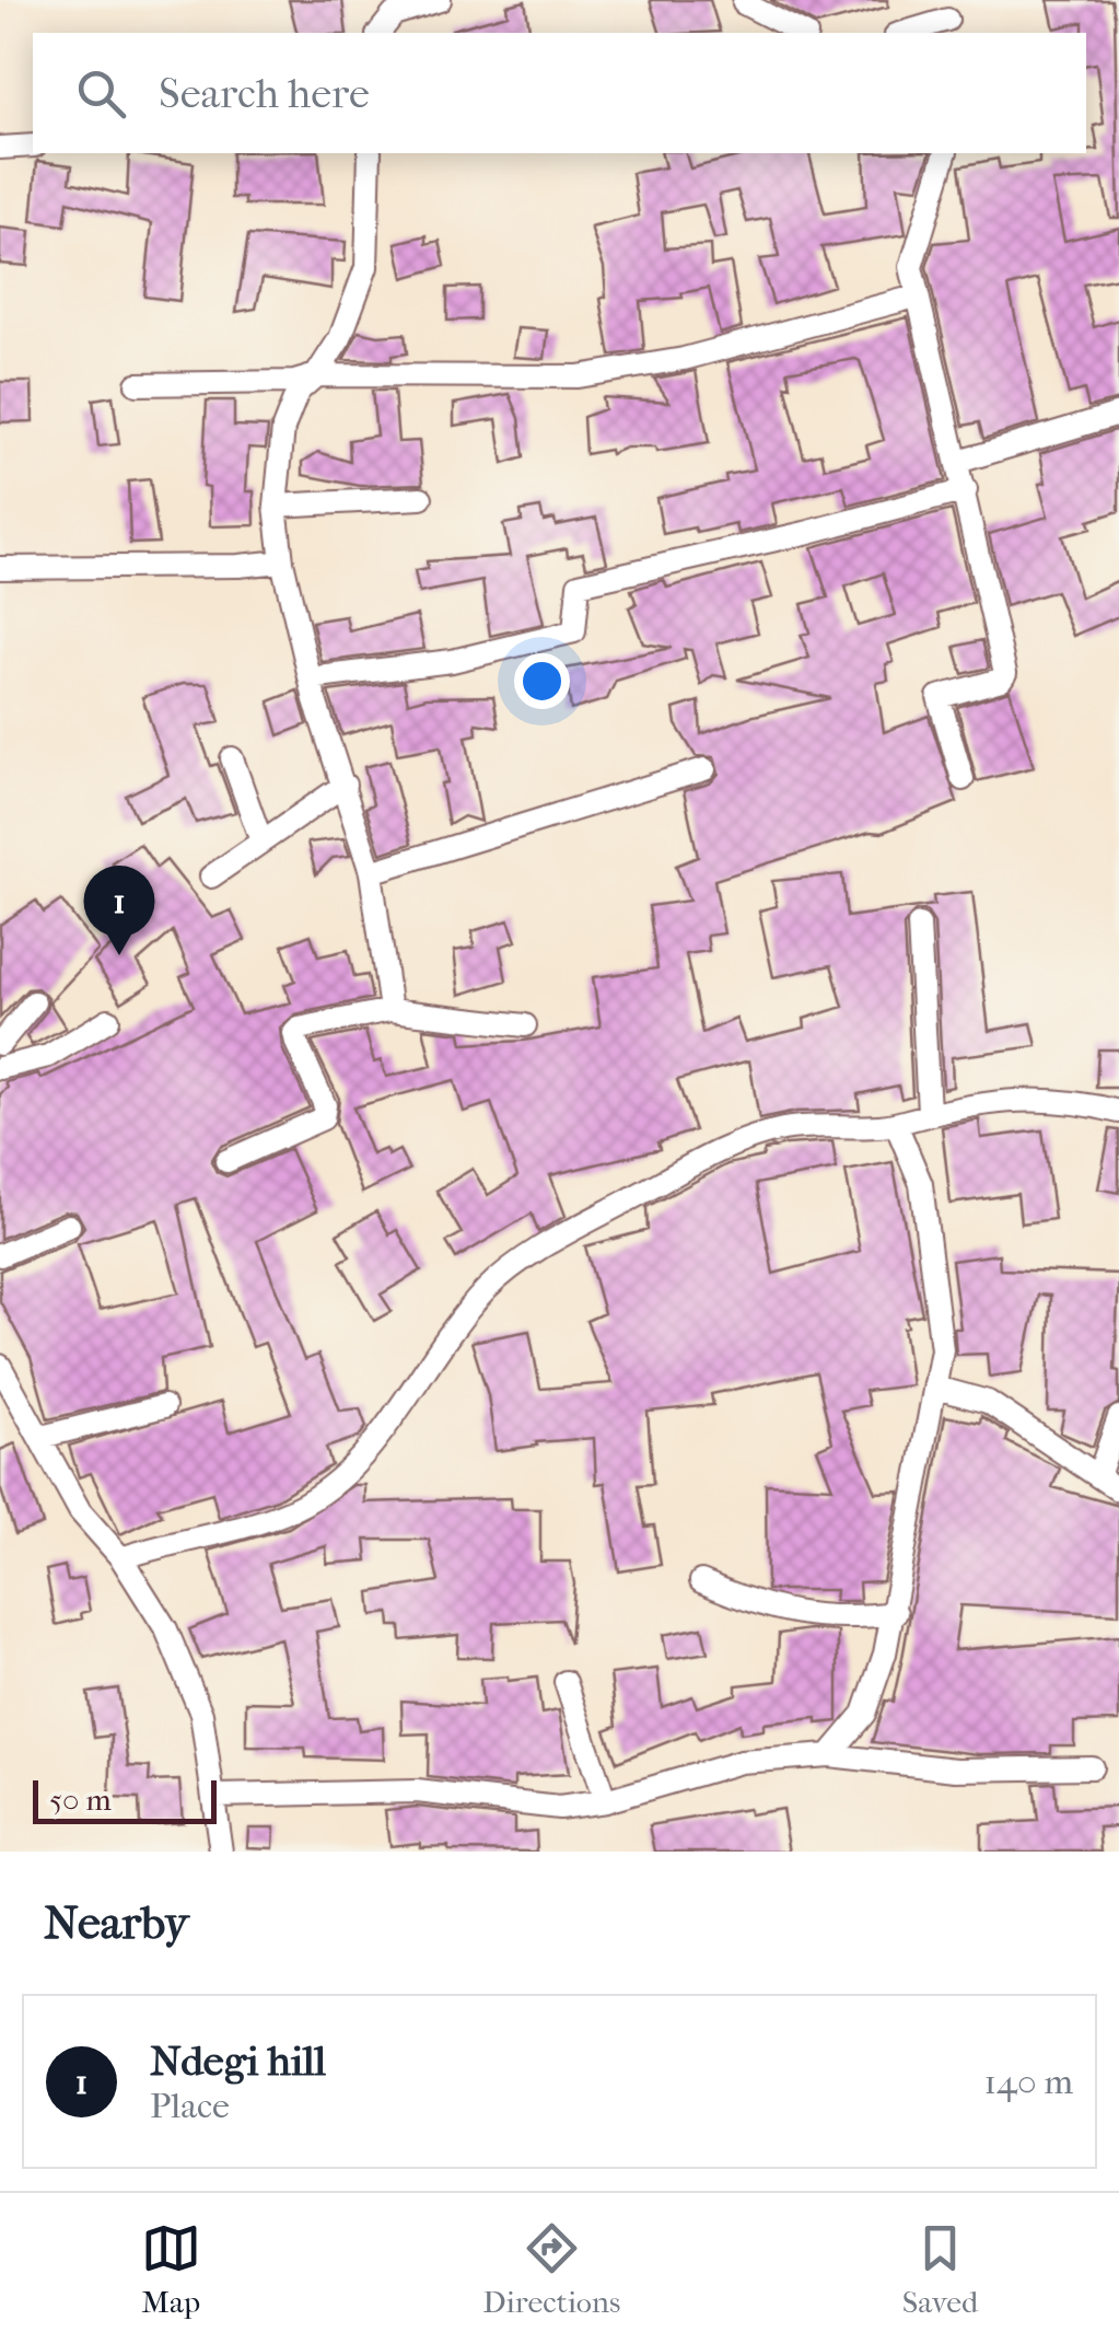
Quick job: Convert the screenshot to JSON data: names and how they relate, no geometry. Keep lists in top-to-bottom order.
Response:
{
  "scale_bar": "50 m",
  "page": {
    "search": "Search here",
    "pins": "1",
    "scale": "50 m",
    "heading": "Nearby",
    "list": [
      {
        "mark": "1",
        "name": "Ndegi hill",
        "note": "Place",
        "value": "140 m"
      }
    ],
    "nav": ["Map", "Directions", "Saved"]
  }
}
